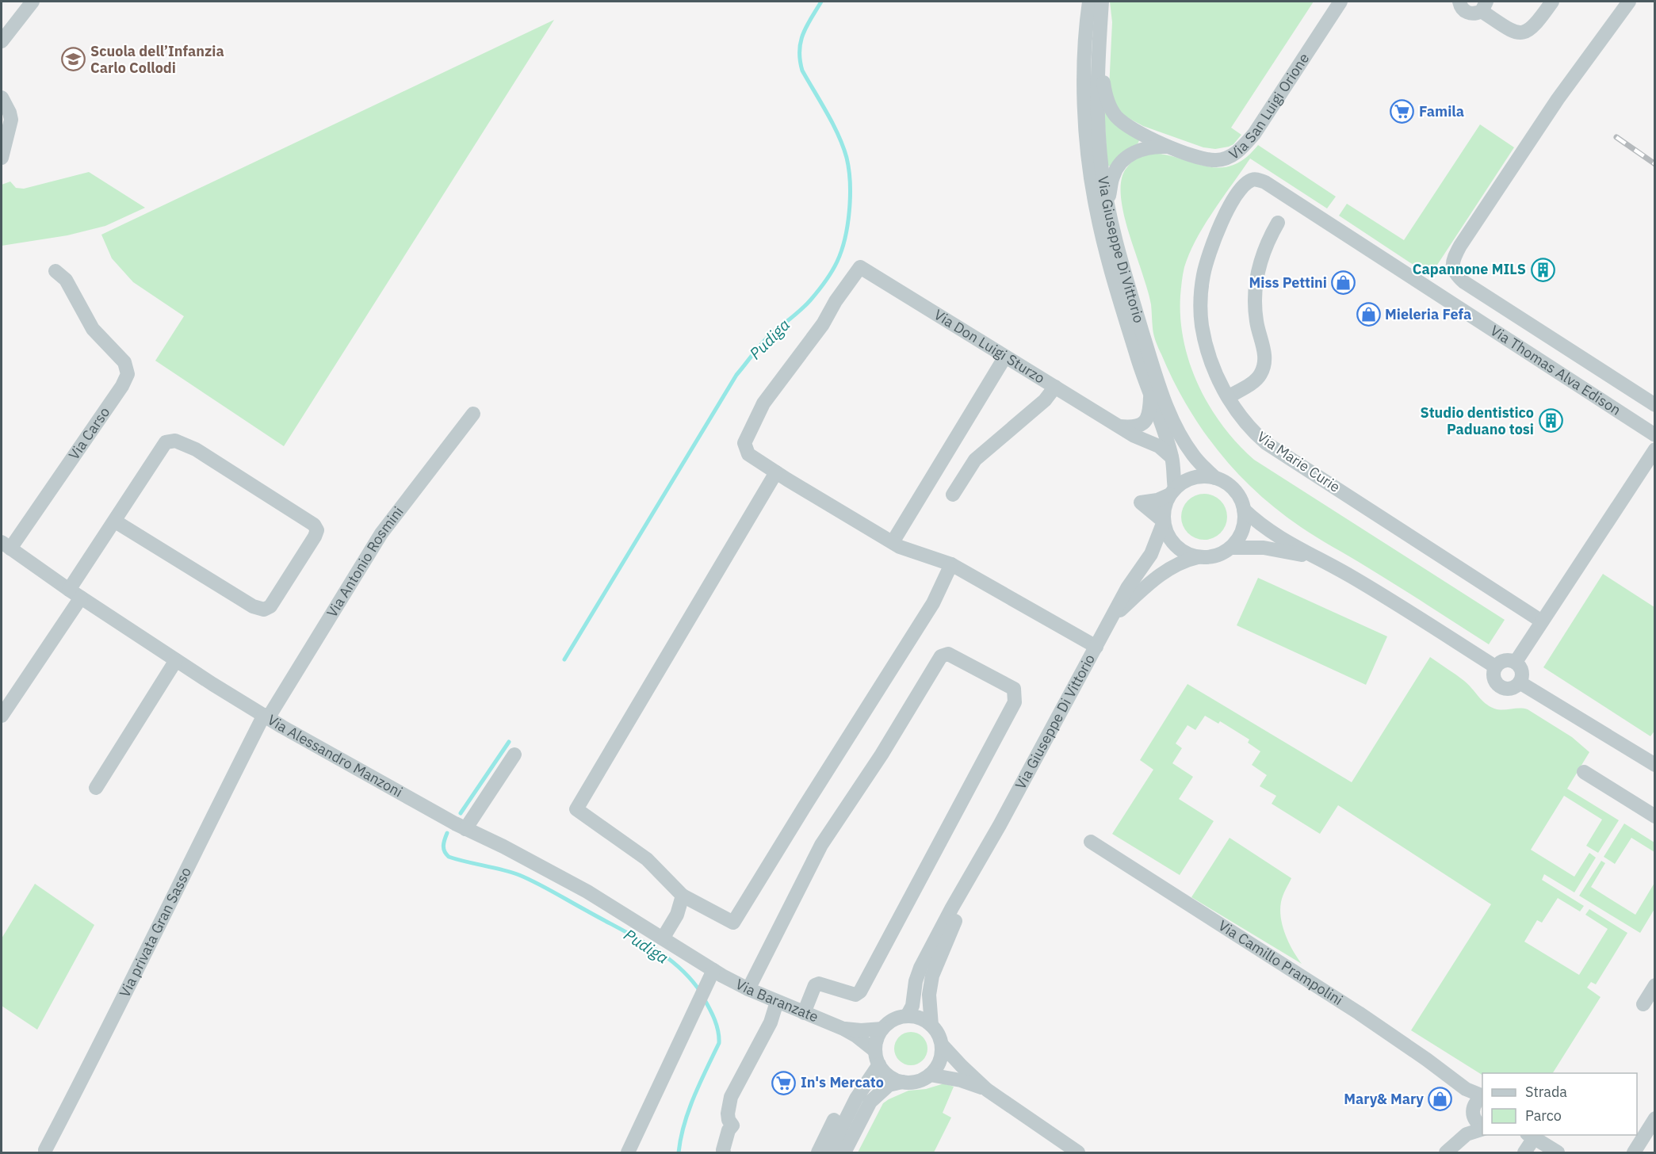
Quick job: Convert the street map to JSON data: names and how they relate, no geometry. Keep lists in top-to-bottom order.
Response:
{
  "streets": {
    "street": [
      "Via San Luigi Orione",
      "Via Giuseppe Di Vittorio",
      "Via Don Luigi Sturzo",
      "Via Thomas Alva Edison",
      "Via Carso",
      "Via Marie Curie",
      "Via Antonio Rosmini",
      "Via Alessandro Manzoni",
      "Via privata Gran Sasso",
      "Via Camillo Prampolini",
      "Via Baranzate"
    ]
  },
  "crossings": [
    ["Via San Luigi Orione", "Via Giuseppe Di Vittorio"],
    ["Via Giuseppe Di Vittorio", "Via Don Luigi Sturzo"],
    ["Via Giuseppe Di Vittorio", "Via Baranzate"],
    ["Via Thomas Alva Edison", "Via Marie Curie"],
    ["Via Carso", "Via Alessandro Manzoni"],
    ["Via Antonio Rosmini", "Via Alessandro Manzoni"],
    ["Via Antonio Rosmini", "Via privata Gran Sasso"],
    ["Via Alessandro Manzoni", "Via privata Gran Sasso"],
    ["Via Alessandro Manzoni", "Via Baranzate"]
  ],
  "water": ["Pudiga"],
  "places": {
    "school or university": ["Scuola dell’Infanzia Carlo Collodi"],
    "supermarket": ["Famila", "In's Mercato"],
    "building": ["Capannone MILS", "Studio dentistico Paduano tosi"],
    "shop": ["Miss Pettini", "Mieleria Fefa", "Mary& Mary"]
  },
  "legend": ["Strada", "Parco"]
}
